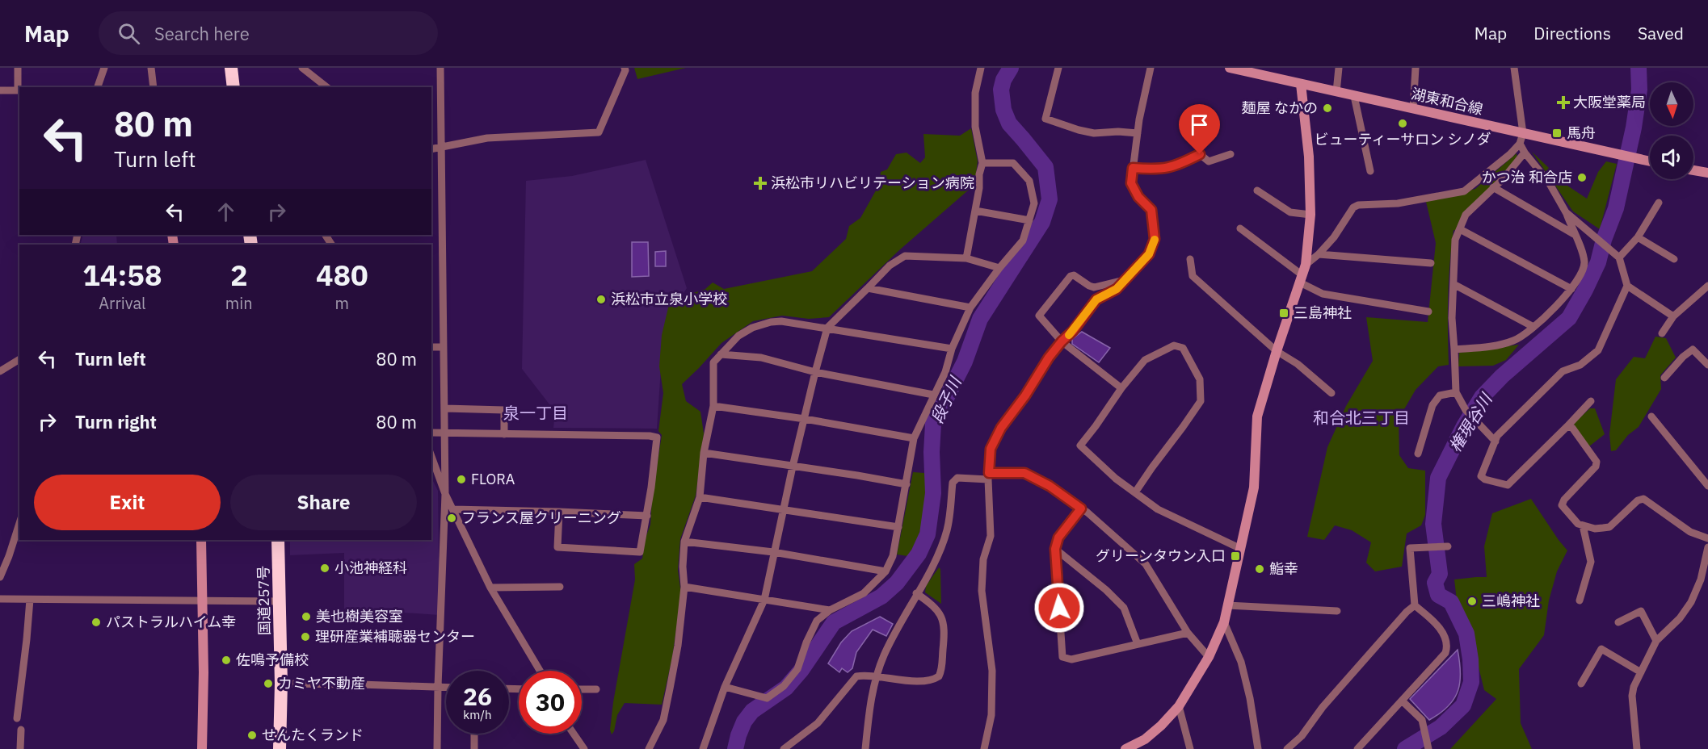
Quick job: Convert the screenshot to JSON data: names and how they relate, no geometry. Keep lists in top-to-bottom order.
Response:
{
  "streets": {
    "highway": ["国道257号"],
    "street": ["湖東和合線"]
  },
  "districts": ["泉一丁目", "和合北三丁目"],
  "water": ["段子川", "権現谷川"],
  "places": {
    "health": ["大阪堂薬局", "浜松市リハビリテーション病院"],
    "other": [
      "麺屋 なかの",
      "ビューティーサロン シノダ",
      "かつ治 和合店",
      "浜松市立泉小学校",
      "FLORA",
      "フランス屋クリーニング",
      "小池神経科",
      "鮨幸",
      "三嶋神社",
      "美也樹美容室",
      "パストラルハイム幸",
      "理研産業補聴器センター",
      "佐鳴予備校",
      "カミヤ不動産",
      "せんたくランド"
    ],
    "transit": ["馬舟", "三島神社", "グリーンタウン入口"]
  },
  "north": "bottom",
  "page": {
    "header": "Map",
    "search": "Search here",
    "nav": ["Map", "Directions", "Saved"],
    "turn": ["80 m", "Turn left"],
    "eta": [
      "14:58",
      "Arrival",
      "2",
      "min",
      "480",
      "m"
    ],
    "list": [
      {
        "name": "Turn left",
        "value": "80 m"
      },
      {
        "name": "Turn right",
        "value": "80 m"
      }
    ],
    "buttons": ["Exit", "Share"],
    "speed": "26 km/h",
    "limit": "30"
  }
}
